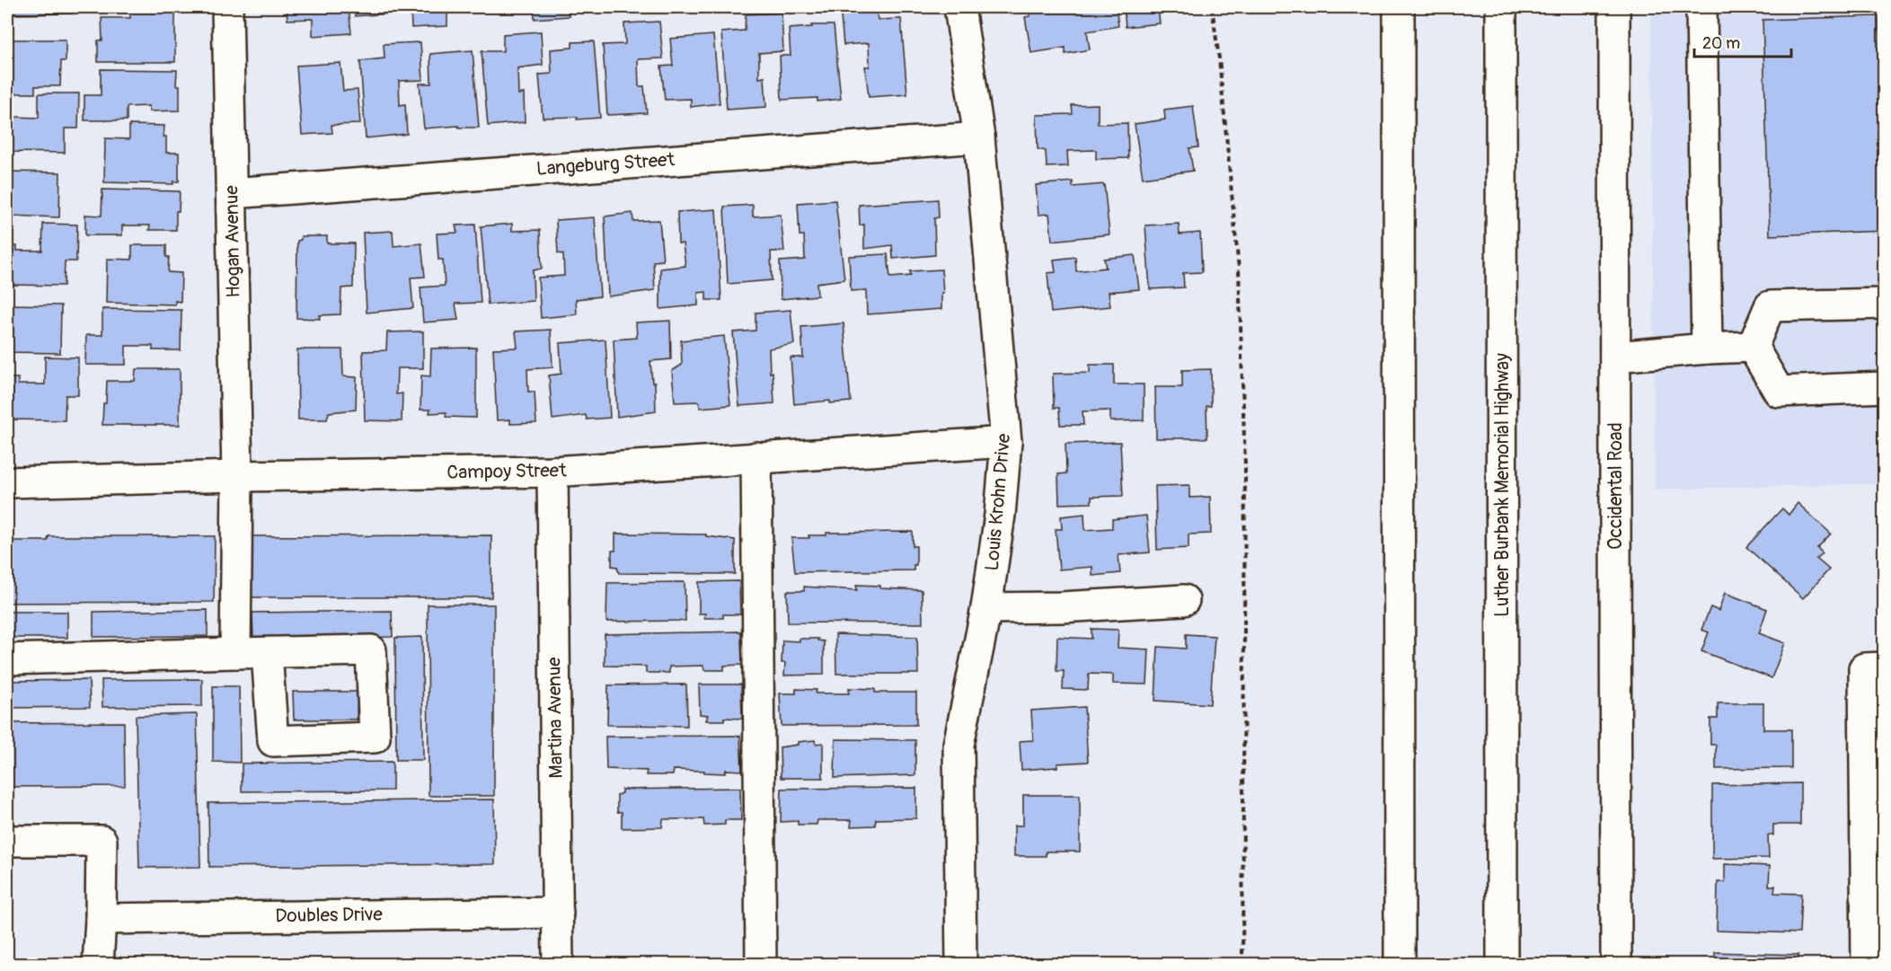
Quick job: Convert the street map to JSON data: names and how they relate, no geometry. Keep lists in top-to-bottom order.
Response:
{
  "streets": {
    "main road": [
      "Langeburg Street",
      "Hogan Avenue",
      "Campoy Street",
      "Luther Burbank Memorial Highway",
      "Occidental Road",
      "Louis Krohn Drive",
      "Martina Avenue",
      "Doubles Drive"
    ]
  },
  "crossings": [
    ["Langeburg Street", "Hogan Avenue"],
    ["Langeburg Street", "Louis Krohn Drive"],
    ["Hogan Avenue", "Campoy Street"],
    ["Campoy Street", "Louis Krohn Drive"],
    ["Campoy Street", "Martina Avenue"],
    ["Martina Avenue", "Doubles Drive"]
  ],
  "scale_bar": "20 m"
}
